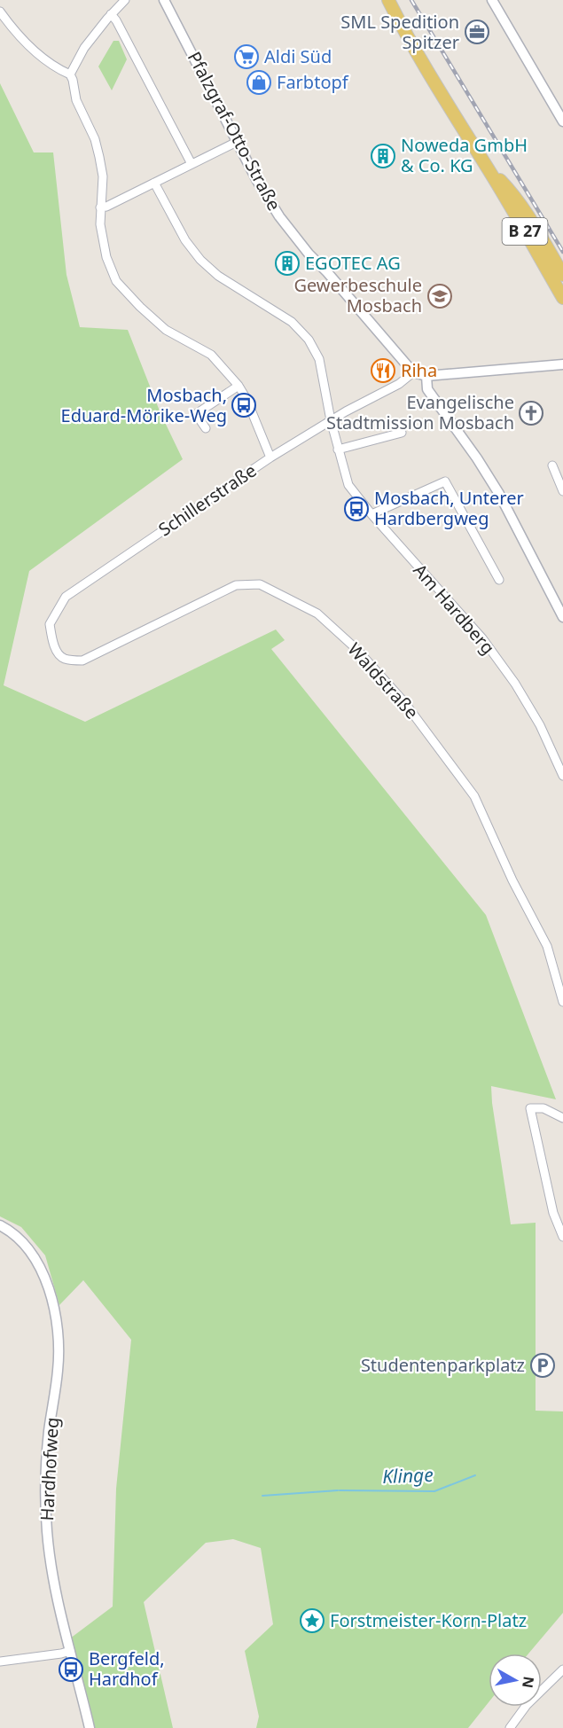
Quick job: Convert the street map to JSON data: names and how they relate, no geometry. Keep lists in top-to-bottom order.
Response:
{
  "streets": {
    "main road": ["B 27"],
    "street": [
      "Pfalzgraf-Otto-Straße",
      "Schillerstraße",
      "Am Hardberg",
      "Waldstraße",
      "Hardhofweg"
    ]
  },
  "crossings": [
    ["Pfalzgraf-Otto-Straße", "Schillerstraße"],
    ["Schillerstraße", "Am Hardberg"],
    ["Schillerstraße", "Waldstraße"]
  ],
  "water": ["Klinge"],
  "places": {
    "office": ["SML Spedition Spitzer"],
    "supermarket": ["Aldi Süd"],
    "shop": ["Farbtopf"],
    "building": ["Noweda GmbH & Co. KG", "EGOTEC AG"],
    "school or university": ["Gewerbeschule Mosbach"],
    "restaurant": ["Riha"],
    "bus stop": ["Mosbach, Eduard-Mörike-Weg", "Mosbach, Unterer Hardbergweg", "Bergfeld, Hardhof"],
    "church": ["Evangelische Stadtmission Mosbach"],
    "parking": ["Studentenparkplatz"],
    "place": ["Forstmeister-Korn-Platz"]
  },
  "north": "right"
}
